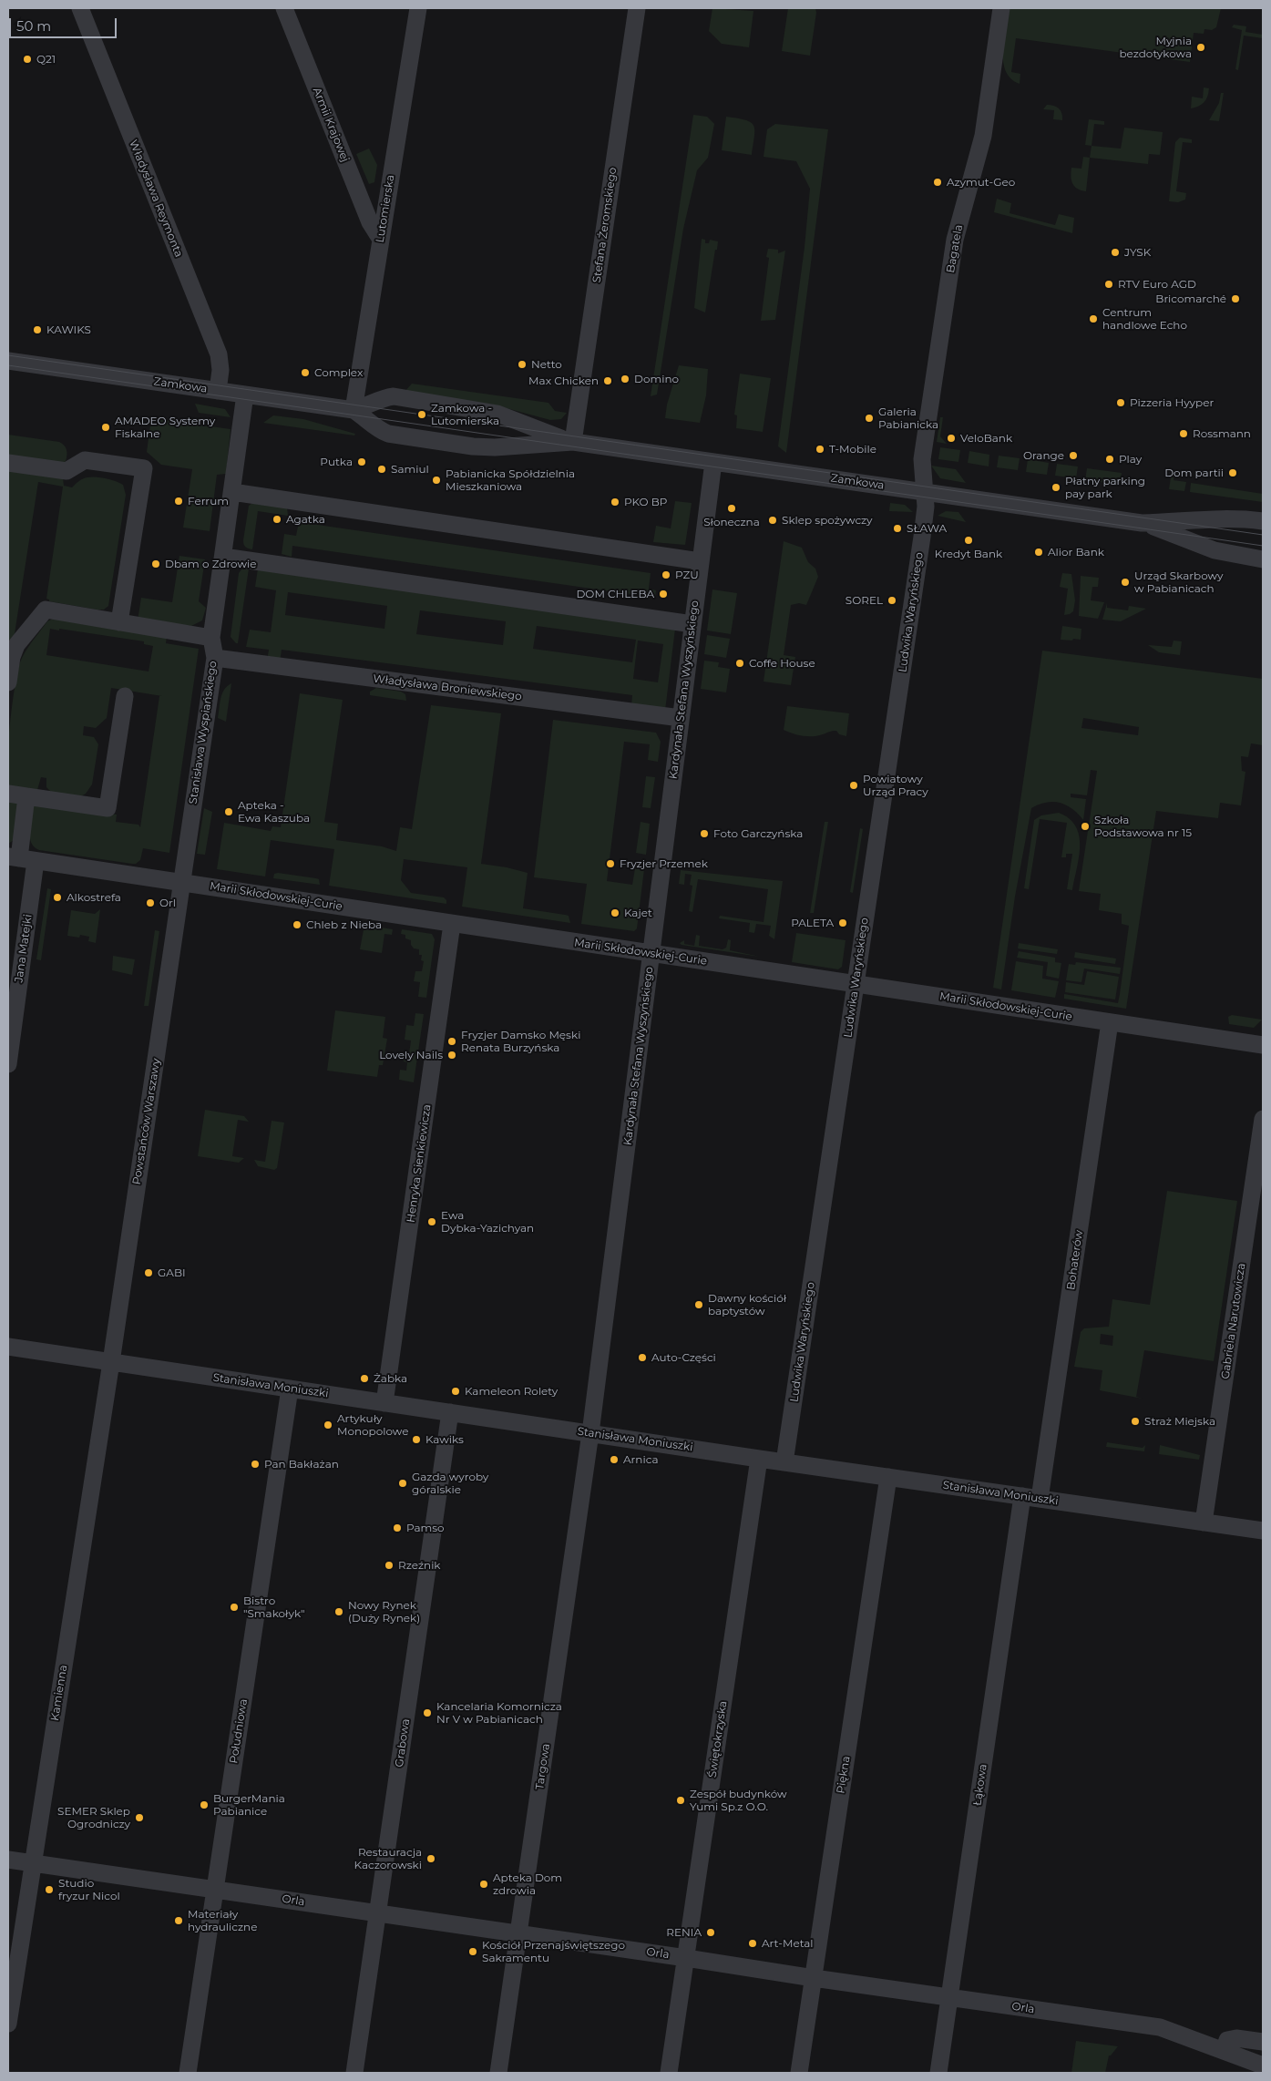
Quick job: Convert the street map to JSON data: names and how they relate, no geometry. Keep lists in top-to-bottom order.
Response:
{
  "streets": {
    "street": [
      "Armii Krajowej",
      "Władysława Reymonta",
      "Lutomierska",
      "Stefana Żeromskiego",
      "Bagatela",
      "Zamkowa",
      "Ludwika Waryńskiego",
      "Władysława Broniewskiego",
      "Kardynała Stefana Wyszyńskiego",
      "Stanisława Wyspiańskiego",
      "Marii Skłodowskiej-Curie",
      "Jana Matejki",
      "Powstańców Warszawy",
      "Henryka Sienkiewicza",
      "Bohaterów",
      "Gabriela Narutowicza",
      "Stanisława Moniuszki",
      "Kamienna",
      "Południowa",
      "Świętokrzyska",
      "Grabowa",
      "Targowa",
      "Piękna",
      "Łąkowa",
      "Orla"
    ]
  },
  "crossings": [
    ["Armii Krajowej", "Lutomierska"],
    ["Władysława Reymonta", "Zamkowa"],
    ["Lutomierska", "Zamkowa"],
    ["Stefana Żeromskiego", "Zamkowa"],
    ["Bagatela", "Zamkowa"],
    ["Bagatela", "Ludwika Waryńskiego"],
    ["Zamkowa", "Ludwika Waryńskiego"],
    ["Zamkowa", "Kardynała Stefana Wyszyńskiego"],
    ["Zamkowa", "Stanisława Wyspiańskiego"],
    ["Ludwika Waryńskiego", "Marii Skłodowskiej-Curie"],
    ["Ludwika Waryńskiego", "Stanisława Moniuszki"],
    ["Władysława Broniewskiego", "Kardynała Stefana Wyszyńskiego"],
    ["Władysława Broniewskiego", "Stanisława Wyspiańskiego"],
    ["Kardynała Stefana Wyszyńskiego", "Marii Skłodowskiej-Curie"],
    ["Kardynała Stefana Wyszyńskiego", "Stanisława Moniuszki"],
    ["Kardynała Stefana Wyszyńskiego", "Targowa"],
    ["Stanisława Wyspiańskiego", "Marii Skłodowskiej-Curie"],
    ["Stanisława Wyspiańskiego", "Powstańców Warszawy"],
    ["Marii Skłodowskiej-Curie", "Jana Matejki"],
    ["Marii Skłodowskiej-Curie", "Powstańców Warszawy"],
    ["Marii Skłodowskiej-Curie", "Henryka Sienkiewicza"],
    ["Marii Skłodowskiej-Curie", "Bohaterów"],
    ["Powstańców Warszawy", "Stanisława Moniuszki"],
    ["Powstańców Warszawy", "Kamienna"],
    ["Henryka Sienkiewicza", "Stanisława Moniuszki"],
    ["Bohaterów", "Stanisława Moniuszki"],
    ["Gabriela Narutowicza", "Stanisława Moniuszki"],
    ["Stanisława Moniuszki", "Kamienna"],
    ["Stanisława Moniuszki", "Południowa"],
    ["Stanisława Moniuszki", "Świętokrzyska"],
    ["Stanisława Moniuszki", "Grabowa"],
    ["Stanisława Moniuszki", "Targowa"],
    ["Stanisława Moniuszki", "Piękna"],
    ["Stanisława Moniuszki", "Łąkowa"],
    ["Kamienna", "Orla"],
    ["Południowa", "Orla"],
    ["Świętokrzyska", "Orla"],
    ["Grabowa", "Orla"],
    ["Targowa", "Orla"],
    ["Piękna", "Orla"],
    ["Łąkowa", "Orla"]
  ],
  "places": [
    "Myjnia bezdotykowa",
    "Q21",
    "Azymut-Geo",
    "JYSK",
    "RTV Euro AGD",
    "Bricomarché",
    "Centrum handlowe Echo",
    "KAWIKS",
    "Netto",
    "Complex",
    "Domino",
    "Max Chicken",
    "Pizzeria Hyyper",
    "Zamkowa - Lutomierska",
    "Galeria Pabianicka",
    "AMADEO Systemy Fiskalne",
    "Rossmann",
    "VeloBank",
    "T-Mobile",
    "Orange",
    "Play",
    "Putka",
    "Samiul",
    "Dom partii",
    "Pabianicka Spółdzielnia Mieszkaniowa",
    "Płatny parking pay park",
    "Ferrum",
    "PKO BP",
    "Słoneczna",
    "Agatka",
    "Sklep spożywczy",
    "SŁAWA",
    "Kredyt Bank",
    "Alior Bank",
    "Dbam o Zdrowie",
    "PZU",
    "Urząd Skarbowy w Pabianicach",
    "DOM CHLEBA",
    "SOREL",
    "Coffe House",
    "Powiatowy Urząd Pracy",
    "Apteka - Ewa Kaszuba",
    "Szkoła Podstawowa nr 15",
    "Foto Garczyńska",
    "Fryzjer Przemek",
    "Alkostrefa",
    "Orl",
    "Kajet",
    "PALETA",
    "Chleb z Nieba",
    "Fryzjer Damsko Męski Renata Burzyńska",
    "Lovely Nails",
    "Ewa Dybka-Yazichyan",
    "GABI",
    "Dawny kościół baptystów",
    "Auto-Części",
    "Żabka",
    "Kameleon Rolety",
    "Straż Miejska",
    "Artykuły Monopolowe",
    "Kawiks",
    "Arnica",
    "Pan Bakłażan",
    "Gazda wyroby góralskie",
    "Pamso",
    "Rzeźnik",
    "Bistro \"Smakołyk\"",
    "Nowy Rynek (Duży Rynek)",
    "Kancelaria Komornicza Nr V w Pabianicach",
    "Zespół budynków Yumi Sp.z O.O.",
    "BurgerMania Pabianice",
    "SEMER Sklep Ogrodniczy",
    "Restauracja Kaczorowski",
    "Apteka Dom zdrowia",
    "Studio fryzur Nicol",
    "Materiały hydrauliczne",
    "RENIA",
    "Art-Metal",
    "Kościół Przenajświętszego Sakramentu"
  ],
  "scale_bar": "50 m"
}
